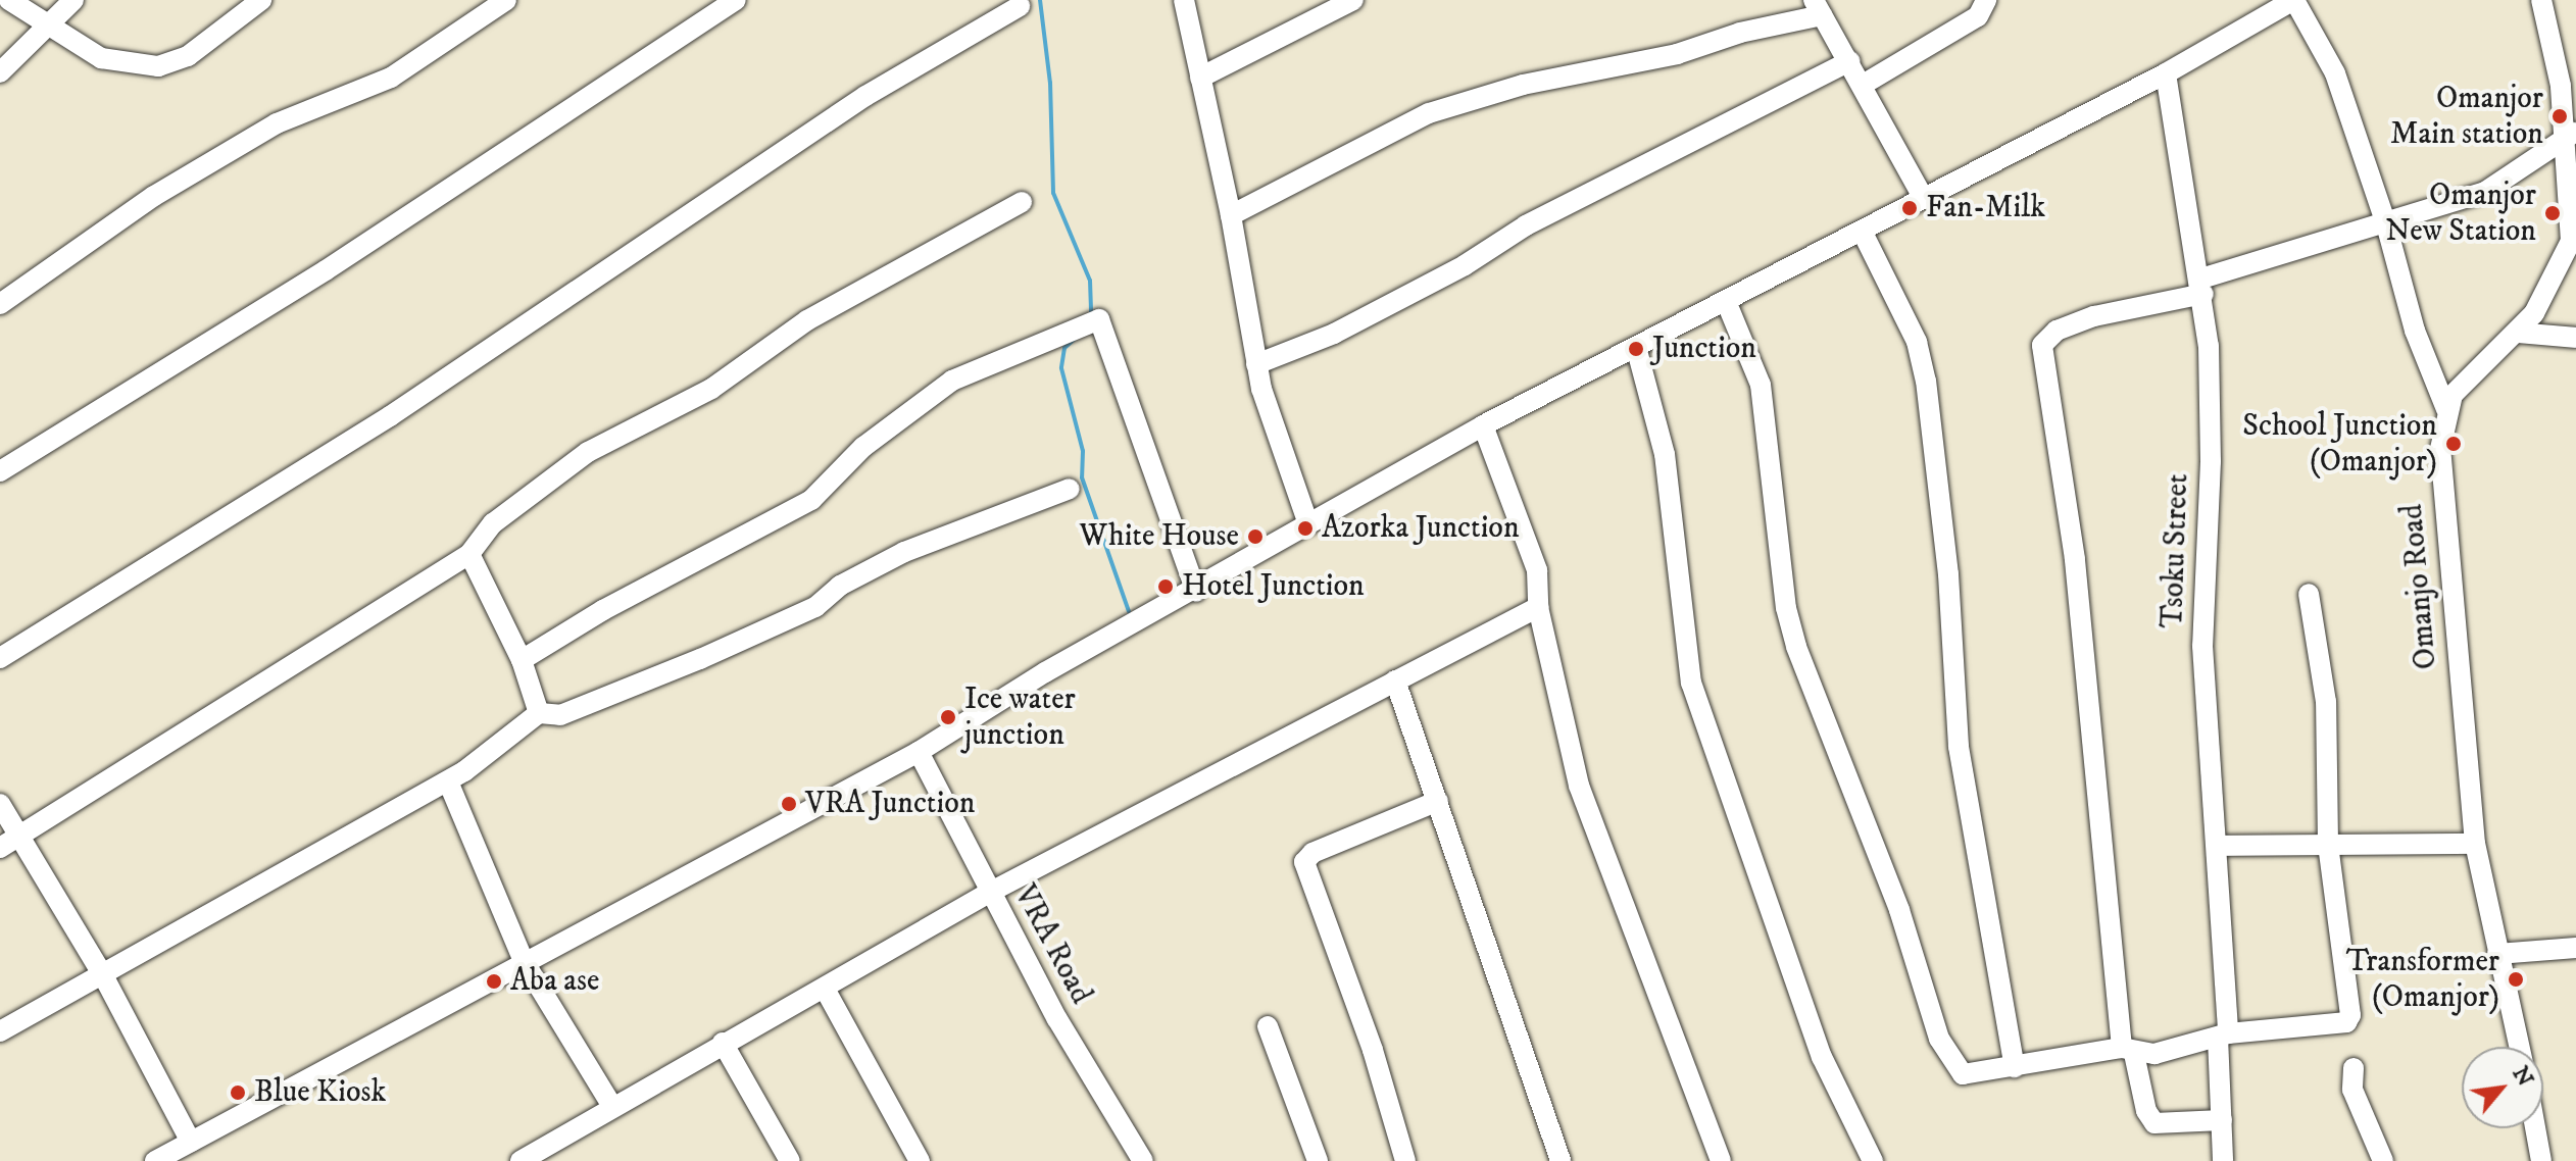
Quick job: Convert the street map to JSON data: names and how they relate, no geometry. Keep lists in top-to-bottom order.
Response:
{
  "streets": {
    "street": ["Tsoku Street", "Omanjo Road", "VRA Road"]
  },
  "places": [
    "Omanjor Main station",
    "Fan-Milk",
    "Omanjor New Station",
    "Junction",
    "School Junction (Omanjor)",
    "Azorka Junction",
    "White House",
    "Hotel Junction",
    "Ice water junction",
    "VRA Junction",
    "Transformer (Omanjor)",
    "Aba ase",
    "Blue Kiosk"
  ],
  "north": "top right"
}
